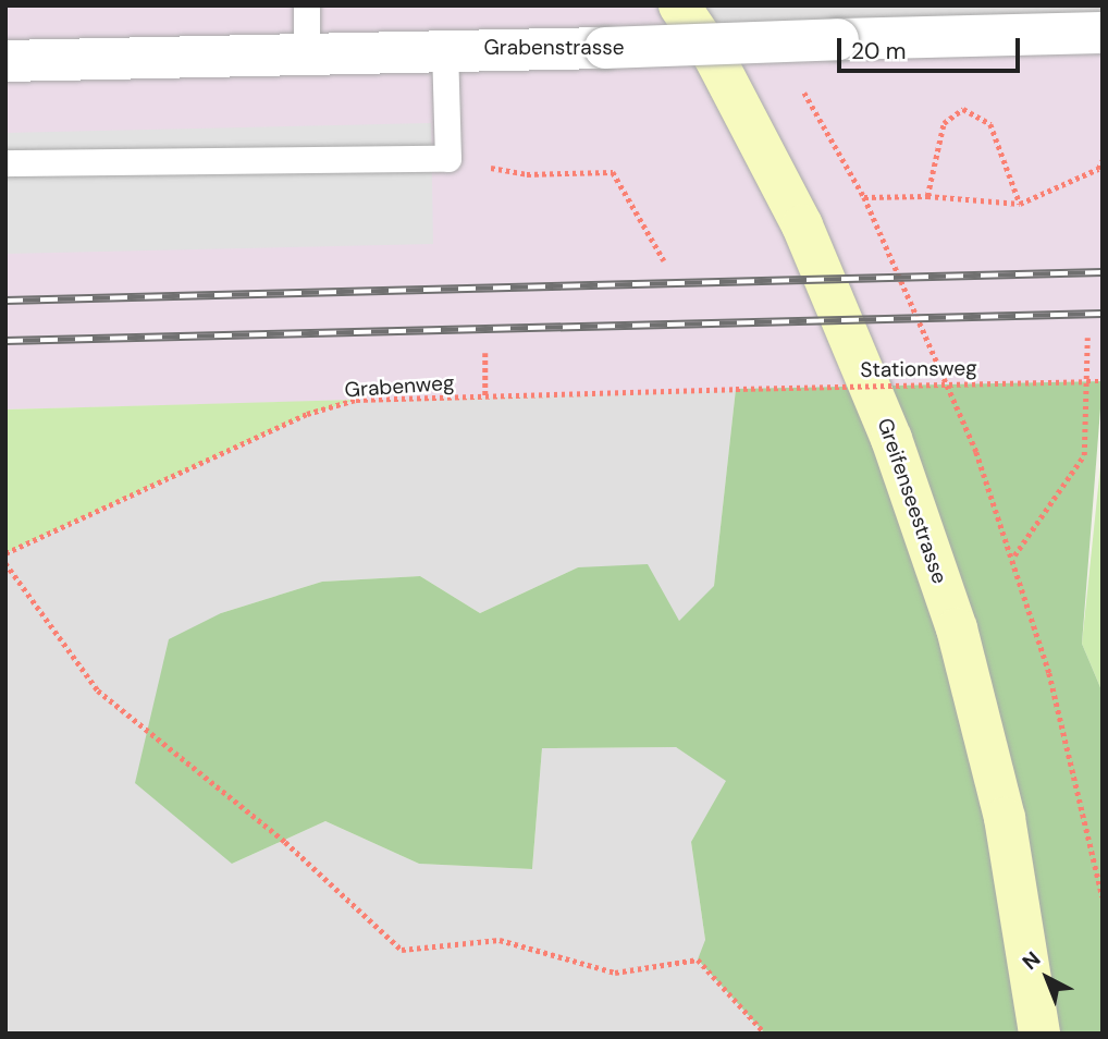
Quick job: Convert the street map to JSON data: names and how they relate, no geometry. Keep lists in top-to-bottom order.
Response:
{
  "streets": {
    "street": ["Grabenstrasse", "Greifenseestrasse"],
    "path": ["Stationsweg", "Grabenweg"]
  },
  "crossings": [
    ["Stationsweg", "Grabenweg"]
  ],
  "scale_bar": "20 m",
  "north": "top left"
}
